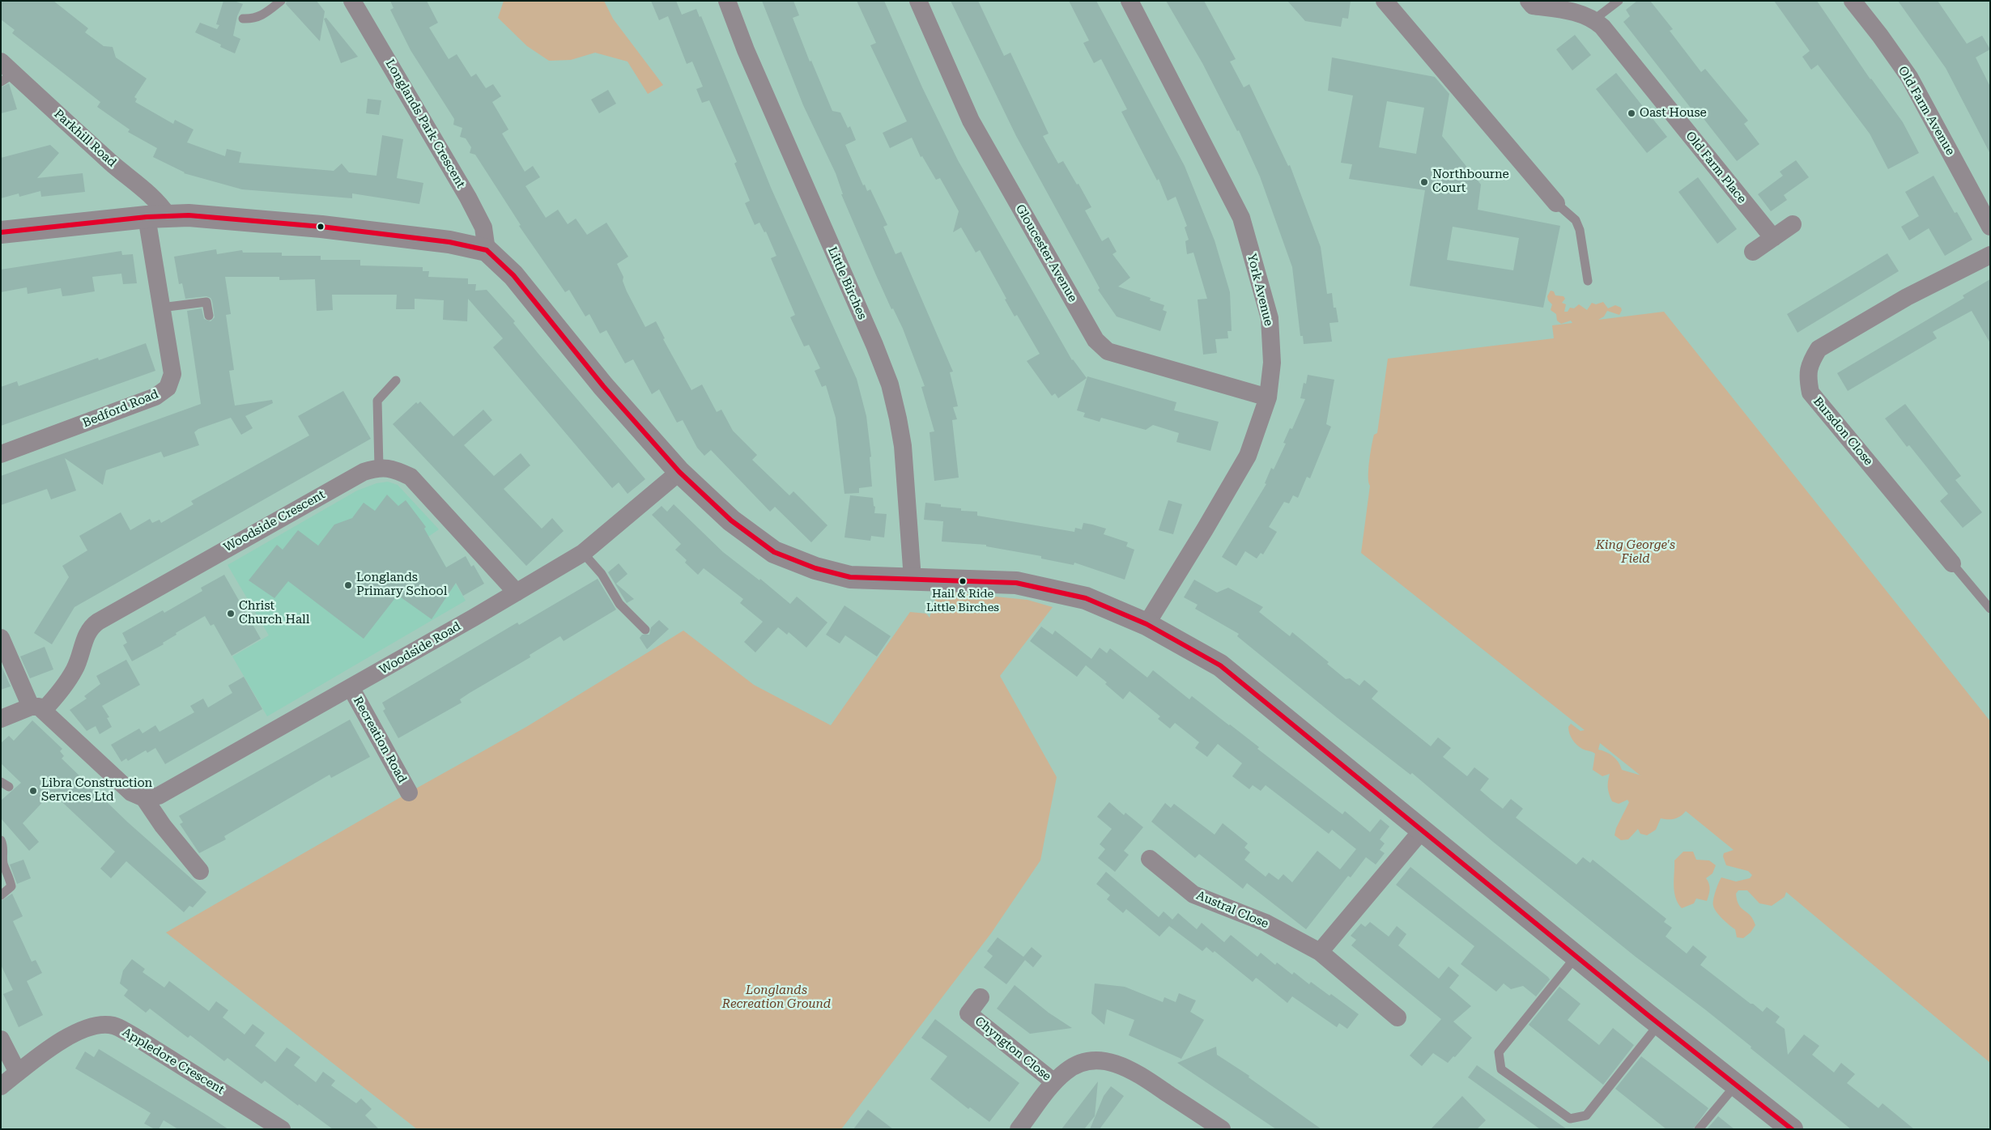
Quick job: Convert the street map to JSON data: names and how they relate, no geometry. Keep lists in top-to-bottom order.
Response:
{
  "streets": {
    "street": [
      "Old Farm Avenue",
      "Longlands Park Crescent",
      "Parkhill Road",
      "Old Farm Place",
      "Gloucester Avenue",
      "Little Birches",
      "York Avenue",
      "Bedford Road",
      "Bursdon Close",
      "Woodside Crescent",
      "Woodside Road",
      "Recreation Road",
      "Austral Close",
      "Chyngton Close",
      "Appledore Crescent"
    ]
  },
  "crossings": [
    ["Parkhill Road", "Bedford Road"],
    ["Gloucester Avenue", "York Avenue"],
    ["Woodside Road", "Recreation Road"]
  ],
  "parks": ["King George's Field", "Longlands Recreation Ground"],
  "places": [
    "Oast House",
    "Northbourne Court",
    "Hail & Ride Little Birches",
    "Longlands Primary School",
    "Christ Church Hall",
    "Libra Construction Services Ltd"
  ]
}
